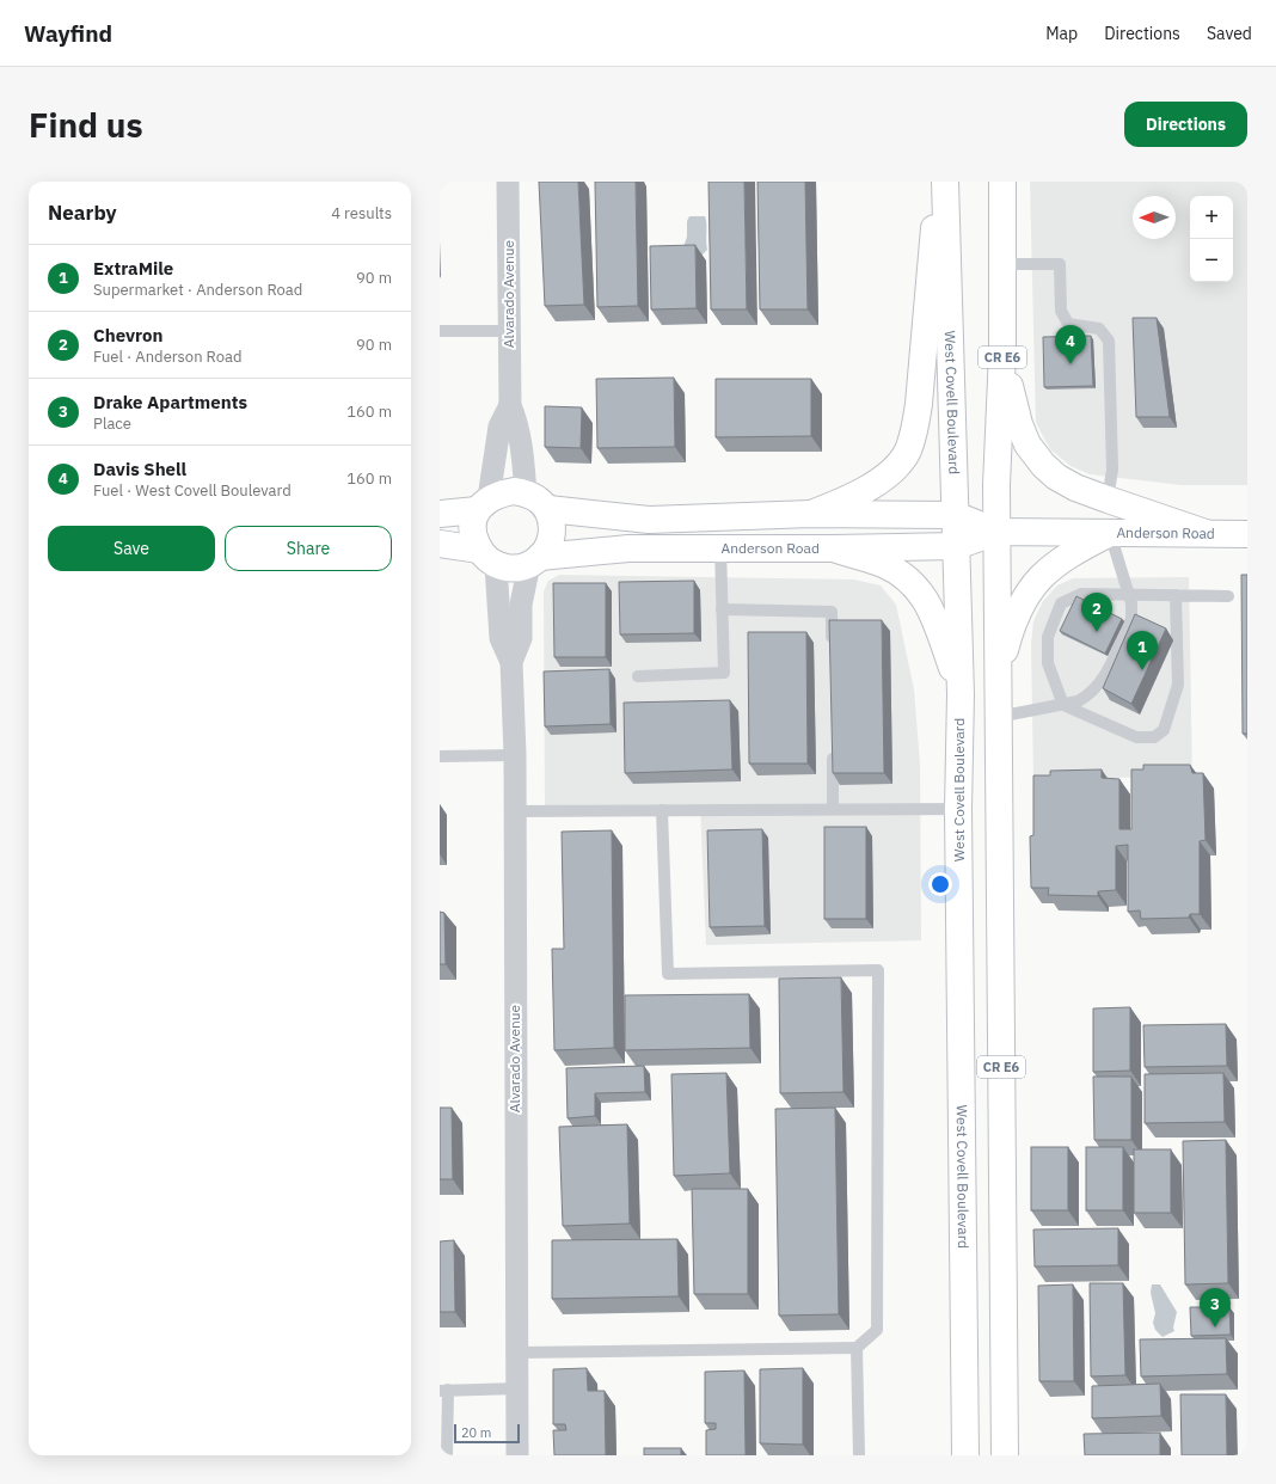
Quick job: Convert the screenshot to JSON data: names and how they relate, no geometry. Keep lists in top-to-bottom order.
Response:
{
  "streets": {
    "main road": ["CR E6", "West Covell Boulevard", "Anderson Road"],
    "street": ["Alvarado Avenue"]
  },
  "crossings": [
    ["Alvarado Avenue", "Anderson Road"],
    ["CR E6", "Anderson Road"],
    ["West Covell Boulevard", "Anderson Road"]
  ],
  "scale_bar": "20 m",
  "north": "left",
  "page": {
    "header": "Wayfind",
    "nav": ["Map", "Directions", "Saved"],
    "buttons": [
      "Directions",
      ["Save", "Share"]
    ],
    "title": "Find us",
    "heading": ["Nearby", "4 results"],
    "map_buttons": ["+", "−"],
    "list": [
      {
        "mark": "1",
        "name": "ExtraMile",
        "note": "Supermarket · Anderson Road",
        "value": "90 m"
      },
      {
        "mark": "2",
        "name": "Chevron",
        "note": "Fuel · Anderson Road",
        "value": "90 m"
      },
      {
        "mark": "3",
        "name": "Drake Apartments",
        "note": "Place",
        "value": "160 m"
      },
      {
        "mark": "4",
        "name": "Davis Shell",
        "note": "Fuel · West Covell Boulevard",
        "value": "160 m"
      }
    ],
    "pins": [
      "4",
      "2",
      "1",
      "3"
    ],
    "scale": "20 m"
  }
}
